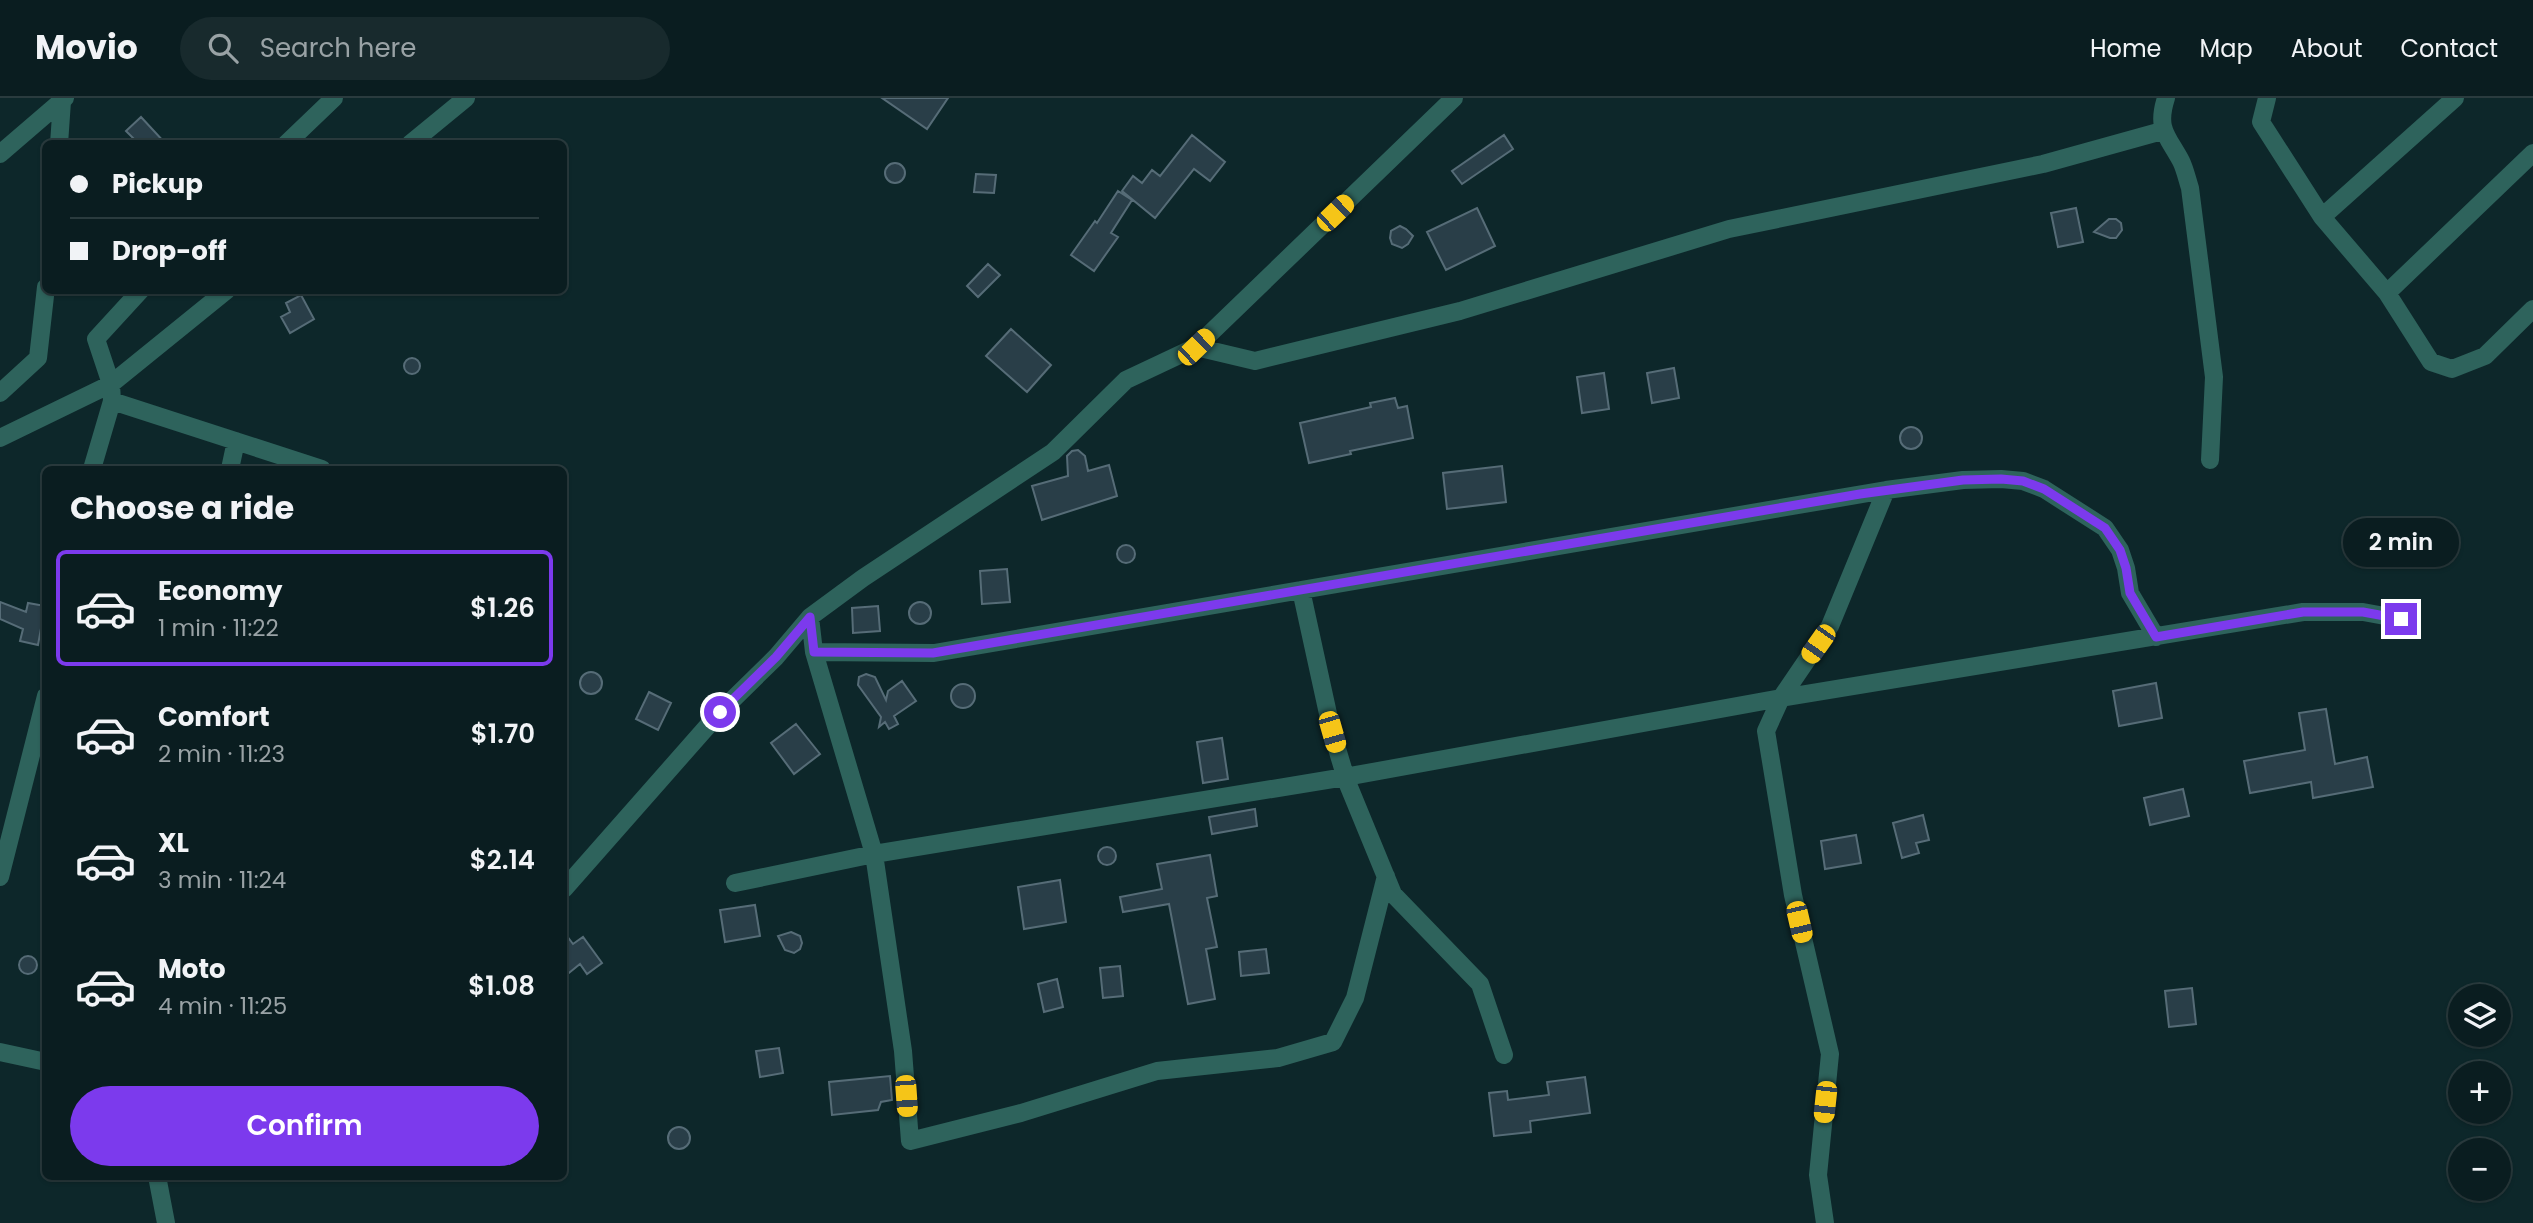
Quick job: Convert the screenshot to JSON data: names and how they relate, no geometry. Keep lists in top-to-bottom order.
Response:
{
  "page": {
    "header": "Movio",
    "search": "Search here",
    "nav": [
      "Home",
      "Map",
      "About",
      "Contact"
    ],
    "banner": ["Pickup", "Drop-off"],
    "heading": "Choose a ride",
    "bubble": "2 min",
    "list": [
      {
        "name": "Economy",
        "note": "1 min · 11:22",
        "value": "$1.26"
      },
      {
        "name": "Comfort",
        "note": "2 min · 11:23",
        "value": "$1.70"
      },
      {
        "name": "XL",
        "note": "3 min · 11:24",
        "value": "$2.14"
      },
      {
        "name": "Moto",
        "note": "4 min · 11:25",
        "value": "$1.08"
      }
    ],
    "map_buttons": ["+", "−"],
    "buttons": "Confirm"
  }
}
